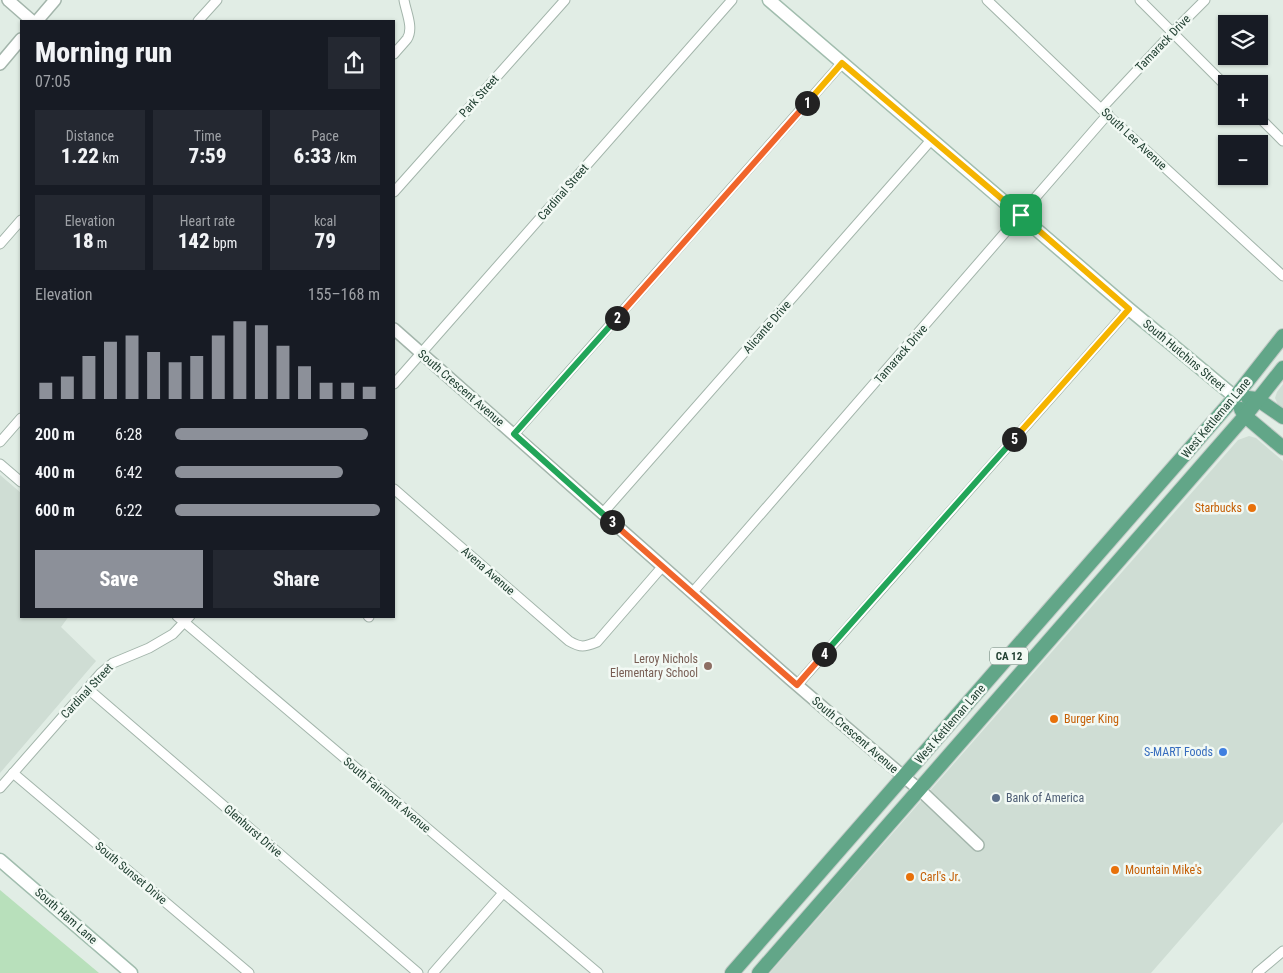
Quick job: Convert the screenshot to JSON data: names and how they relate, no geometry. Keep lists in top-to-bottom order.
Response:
{
  "streets": {
    "main road": [
      "South Hutchins Street",
      "West Kettleman Lane",
      "CA 12",
      "South Ham Lane"
    ],
    "street": [
      "Tamarack Drive",
      "Park Street",
      "South Lee Avenue",
      "Cardinal Street",
      "Alicante Drive",
      "South Crescent Avenue",
      "Avena Avenue",
      "South Fairmont Avenue",
      "Glenhurst Drive",
      "South Sunset Drive"
    ]
  },
  "crossings": [
    ["Tamarack Drive", "South Lee Avenue"],
    ["Tamarack Drive", "South Hutchins Street"],
    ["Tamarack Drive", "South Crescent Avenue"],
    ["Cardinal Street", "South Crescent Avenue"],
    ["Cardinal Street", "South Fairmont Avenue"],
    ["Cardinal Street", "Glenhurst Drive"],
    ["Cardinal Street", "South Sunset Drive"],
    ["Alicante Drive", "South Hutchins Street"],
    ["Alicante Drive", "South Crescent Avenue"],
    ["South Hutchins Street", "West Kettleman Lane"],
    ["South Crescent Avenue", "West Kettleman Lane"],
    ["South Crescent Avenue", "Avena Avenue"]
  ],
  "places": [
    "Starbucks",
    "Leroy Nichols Elementary School",
    "Burger King",
    "S-MART Foods",
    "Bank of America",
    "Mountain Mike's",
    "Carl's Jr."
  ],
  "page": {
    "map_buttons": ["+", "−"],
    "heading": ["Morning run", "07:05"],
    "pins": [
      "1",
      "2",
      "5",
      "3",
      "4"
    ],
    "stats": [
      ["Distance", "1.22 km"],
      ["Time", "7:59"],
      ["Pace", "6:33 /km"],
      ["Elevation", "18 m"],
      ["Heart rate", "142 bpm"],
      ["kcal", "79"]
    ],
    "chart": ["Elevation", "155–168 m"],
    "list": [
      {
        "name": "200 m",
        "note": "6:28"
      },
      {
        "name": "400 m",
        "note": "6:42"
      },
      {
        "name": "600 m",
        "note": "6:22"
      }
    ],
    "buttons": ["Save", "Share"]
  }
}
